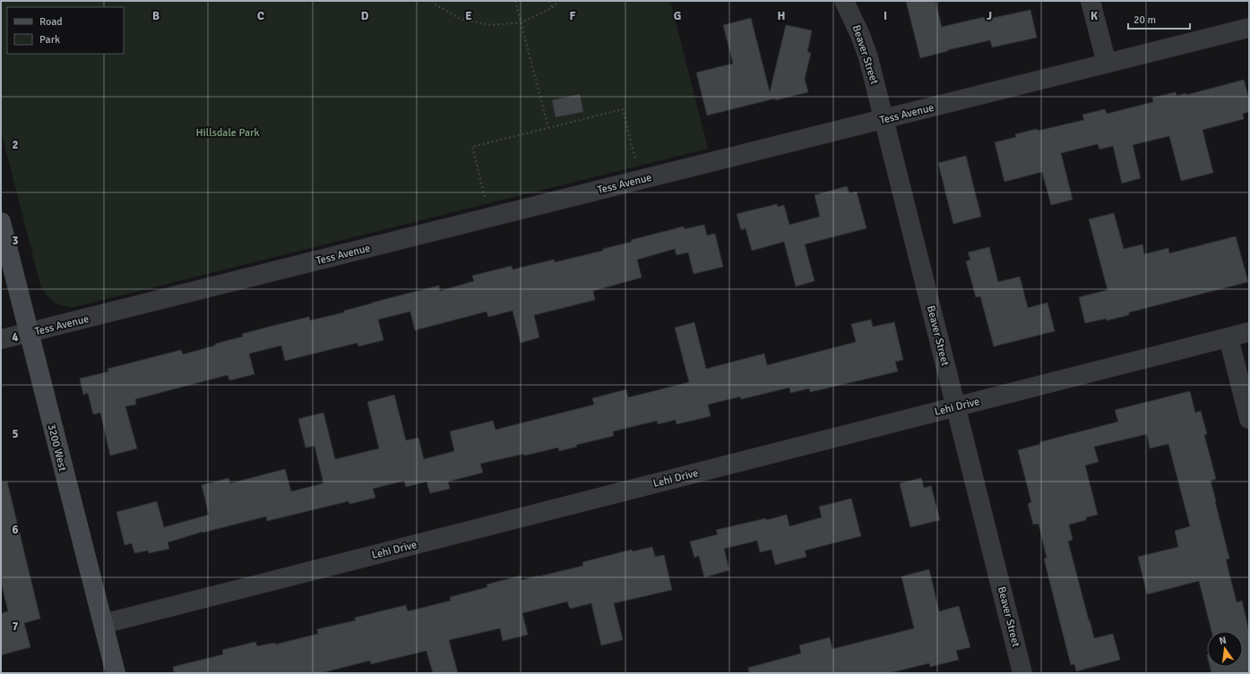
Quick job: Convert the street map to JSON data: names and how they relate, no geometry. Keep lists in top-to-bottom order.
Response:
{
  "streets": {
    "main road": ["3200 West"],
    "street": ["Beaver Street", "Tess Avenue", "Lehi Drive"]
  },
  "crossings": [
    ["Beaver Street", "Tess Avenue"],
    ["Beaver Street", "Lehi Drive"],
    ["Tess Avenue", "3200 West"],
    ["Lehi Drive", "3200 West"]
  ],
  "parks": ["Hillsdale Park"],
  "legend": ["Road", "Park"],
  "scale_bar": "20 m",
  "north": "top",
  "grid": {
    "columns": [
      "B",
      "C",
      "D",
      "E",
      "F",
      "G",
      "H",
      "I",
      "J",
      "K"
    ],
    "rows": [
      "2",
      "3",
      "4",
      "5",
      "6",
      "7"
    ]
  }
}
